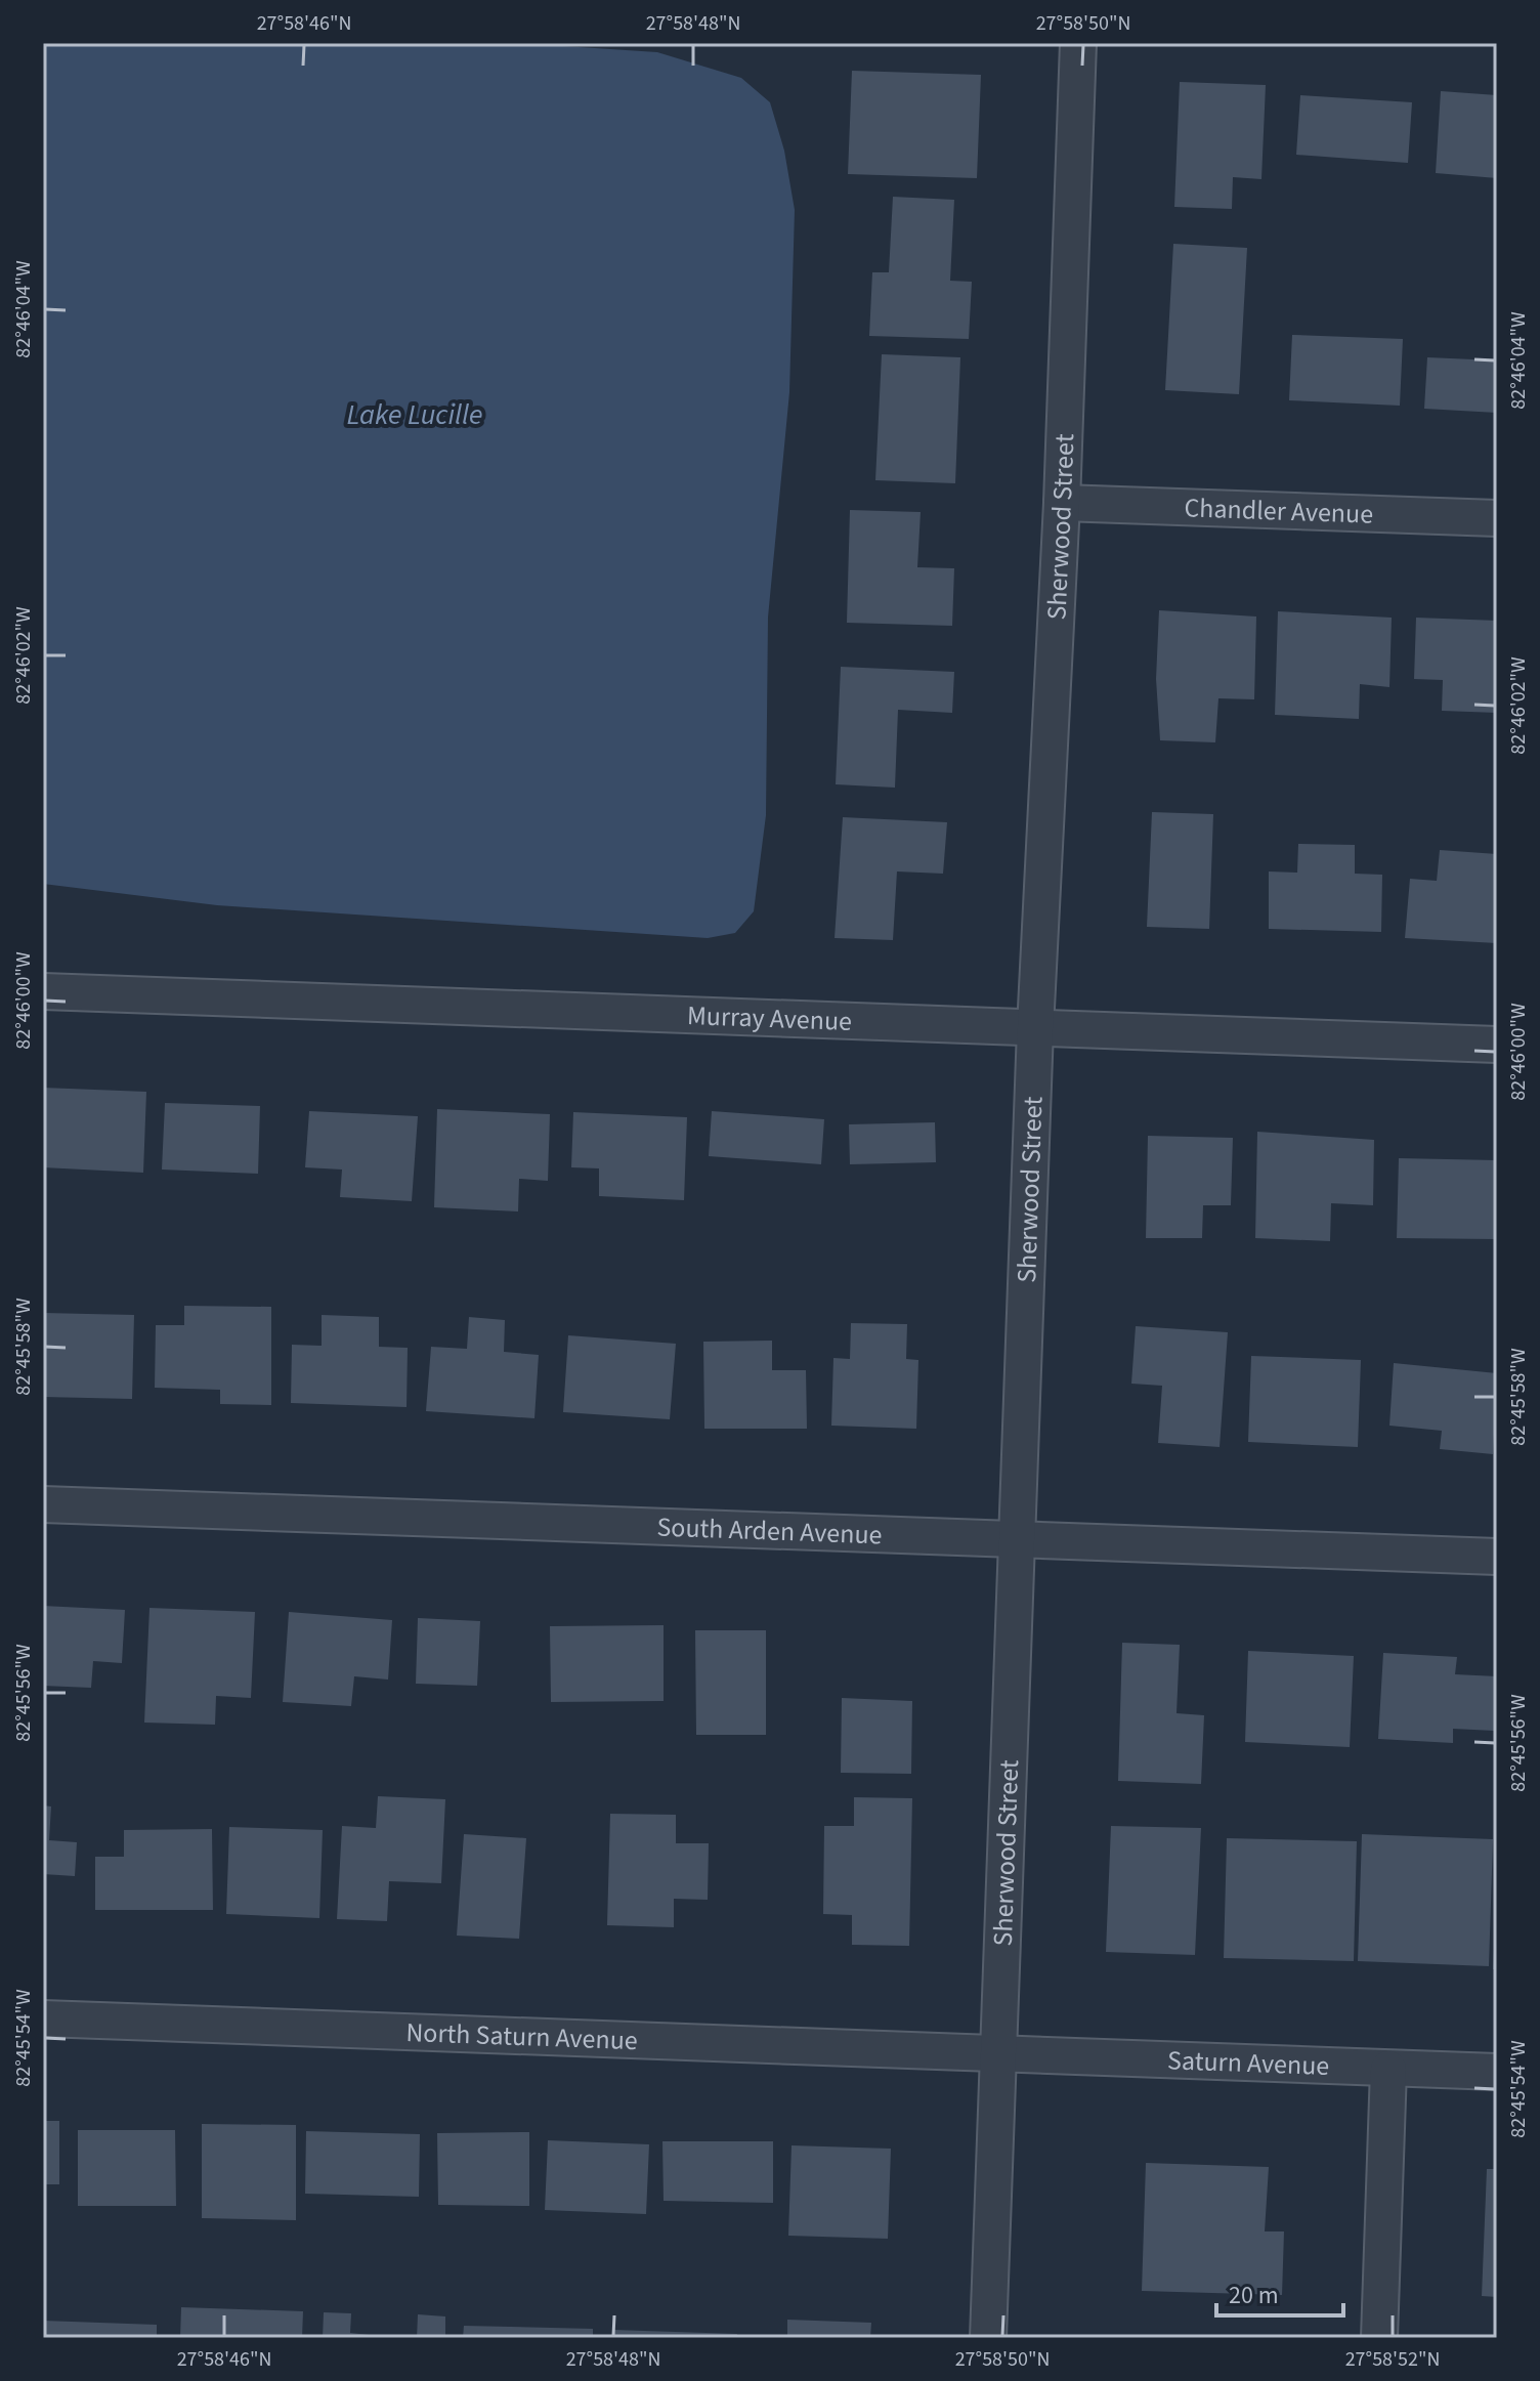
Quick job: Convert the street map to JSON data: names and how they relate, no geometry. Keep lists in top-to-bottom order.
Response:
{
  "streets": {
    "street": [
      "Chandler Avenue",
      "Sherwood Street",
      "Murray Avenue",
      "South Arden Avenue",
      "North Saturn Avenue",
      "Saturn Avenue"
    ]
  },
  "crossings": [
    ["Chandler Avenue", "Sherwood Street"],
    ["Sherwood Street", "Murray Avenue"],
    ["Sherwood Street", "South Arden Avenue"],
    ["Sherwood Street", "North Saturn Avenue"],
    ["Sherwood Street", "Saturn Avenue"],
    ["North Saturn Avenue", "Saturn Avenue"]
  ],
  "water": ["Lake Lucille"],
  "scale_bar": "20 m",
  "coordinates": [
    "27°58'46\"N",
    "27°58'48\"N",
    "27°58'50\"N",
    "82°46'04\"W",
    "82°46'02\"W",
    "82°46'00\"W",
    "82°45'58\"W",
    "82°45'56\"W",
    "82°45'54\"W",
    "27°58'52\"N"
  ]
}
